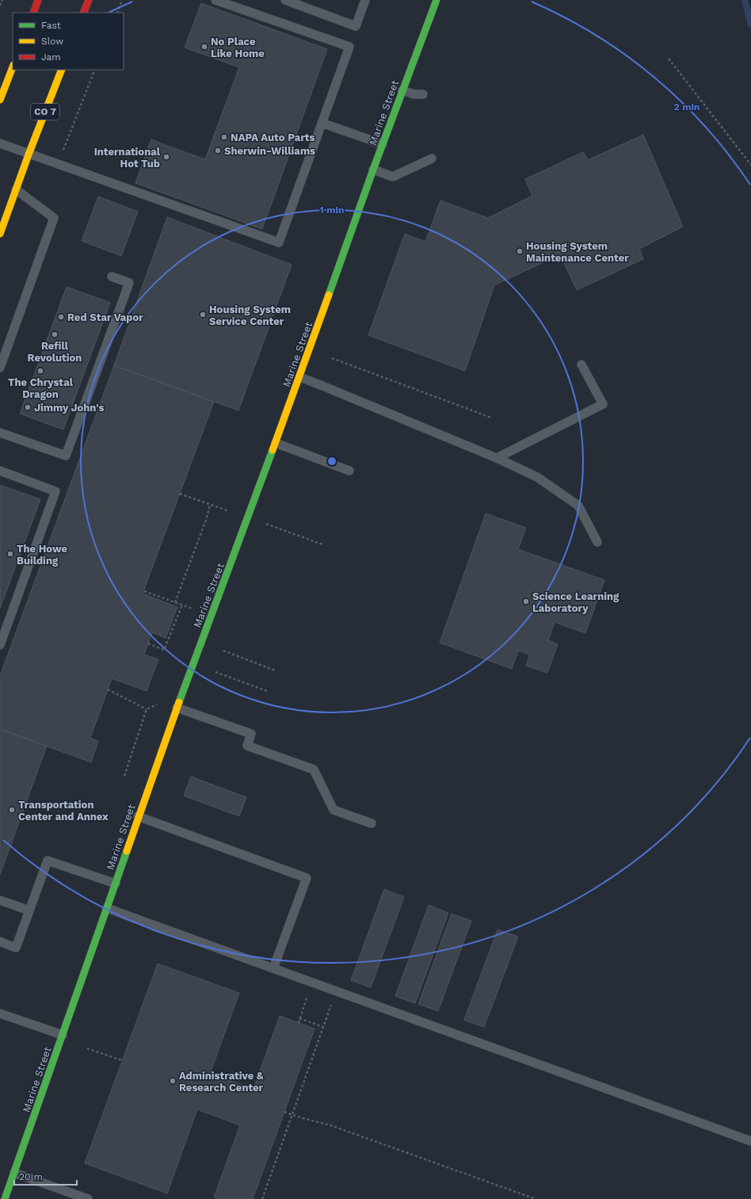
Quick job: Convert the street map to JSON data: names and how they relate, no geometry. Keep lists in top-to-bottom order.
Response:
{
  "streets": {
    "street": ["CO 7", "Marine Street"]
  },
  "places": [
    "No Place Like Home",
    "NAPA Auto Parts",
    "Sherwin-Williams",
    "International Hot Tub",
    "Housing System Maintenance Center",
    "Housing System Service Center",
    "Red Star Vapor",
    "Refill Revolution",
    "The Chrystal Dragon",
    "Jimmy John's",
    "The Howe Building",
    "Science Learning Laboratory",
    "Transportation Center and Annex",
    "Administrative & Research Center"
  ],
  "legend": ["Fast", "Slow", "Jam"],
  "scale_bar": "20 m",
  "rings": ["2 min", "1 min"]
}
